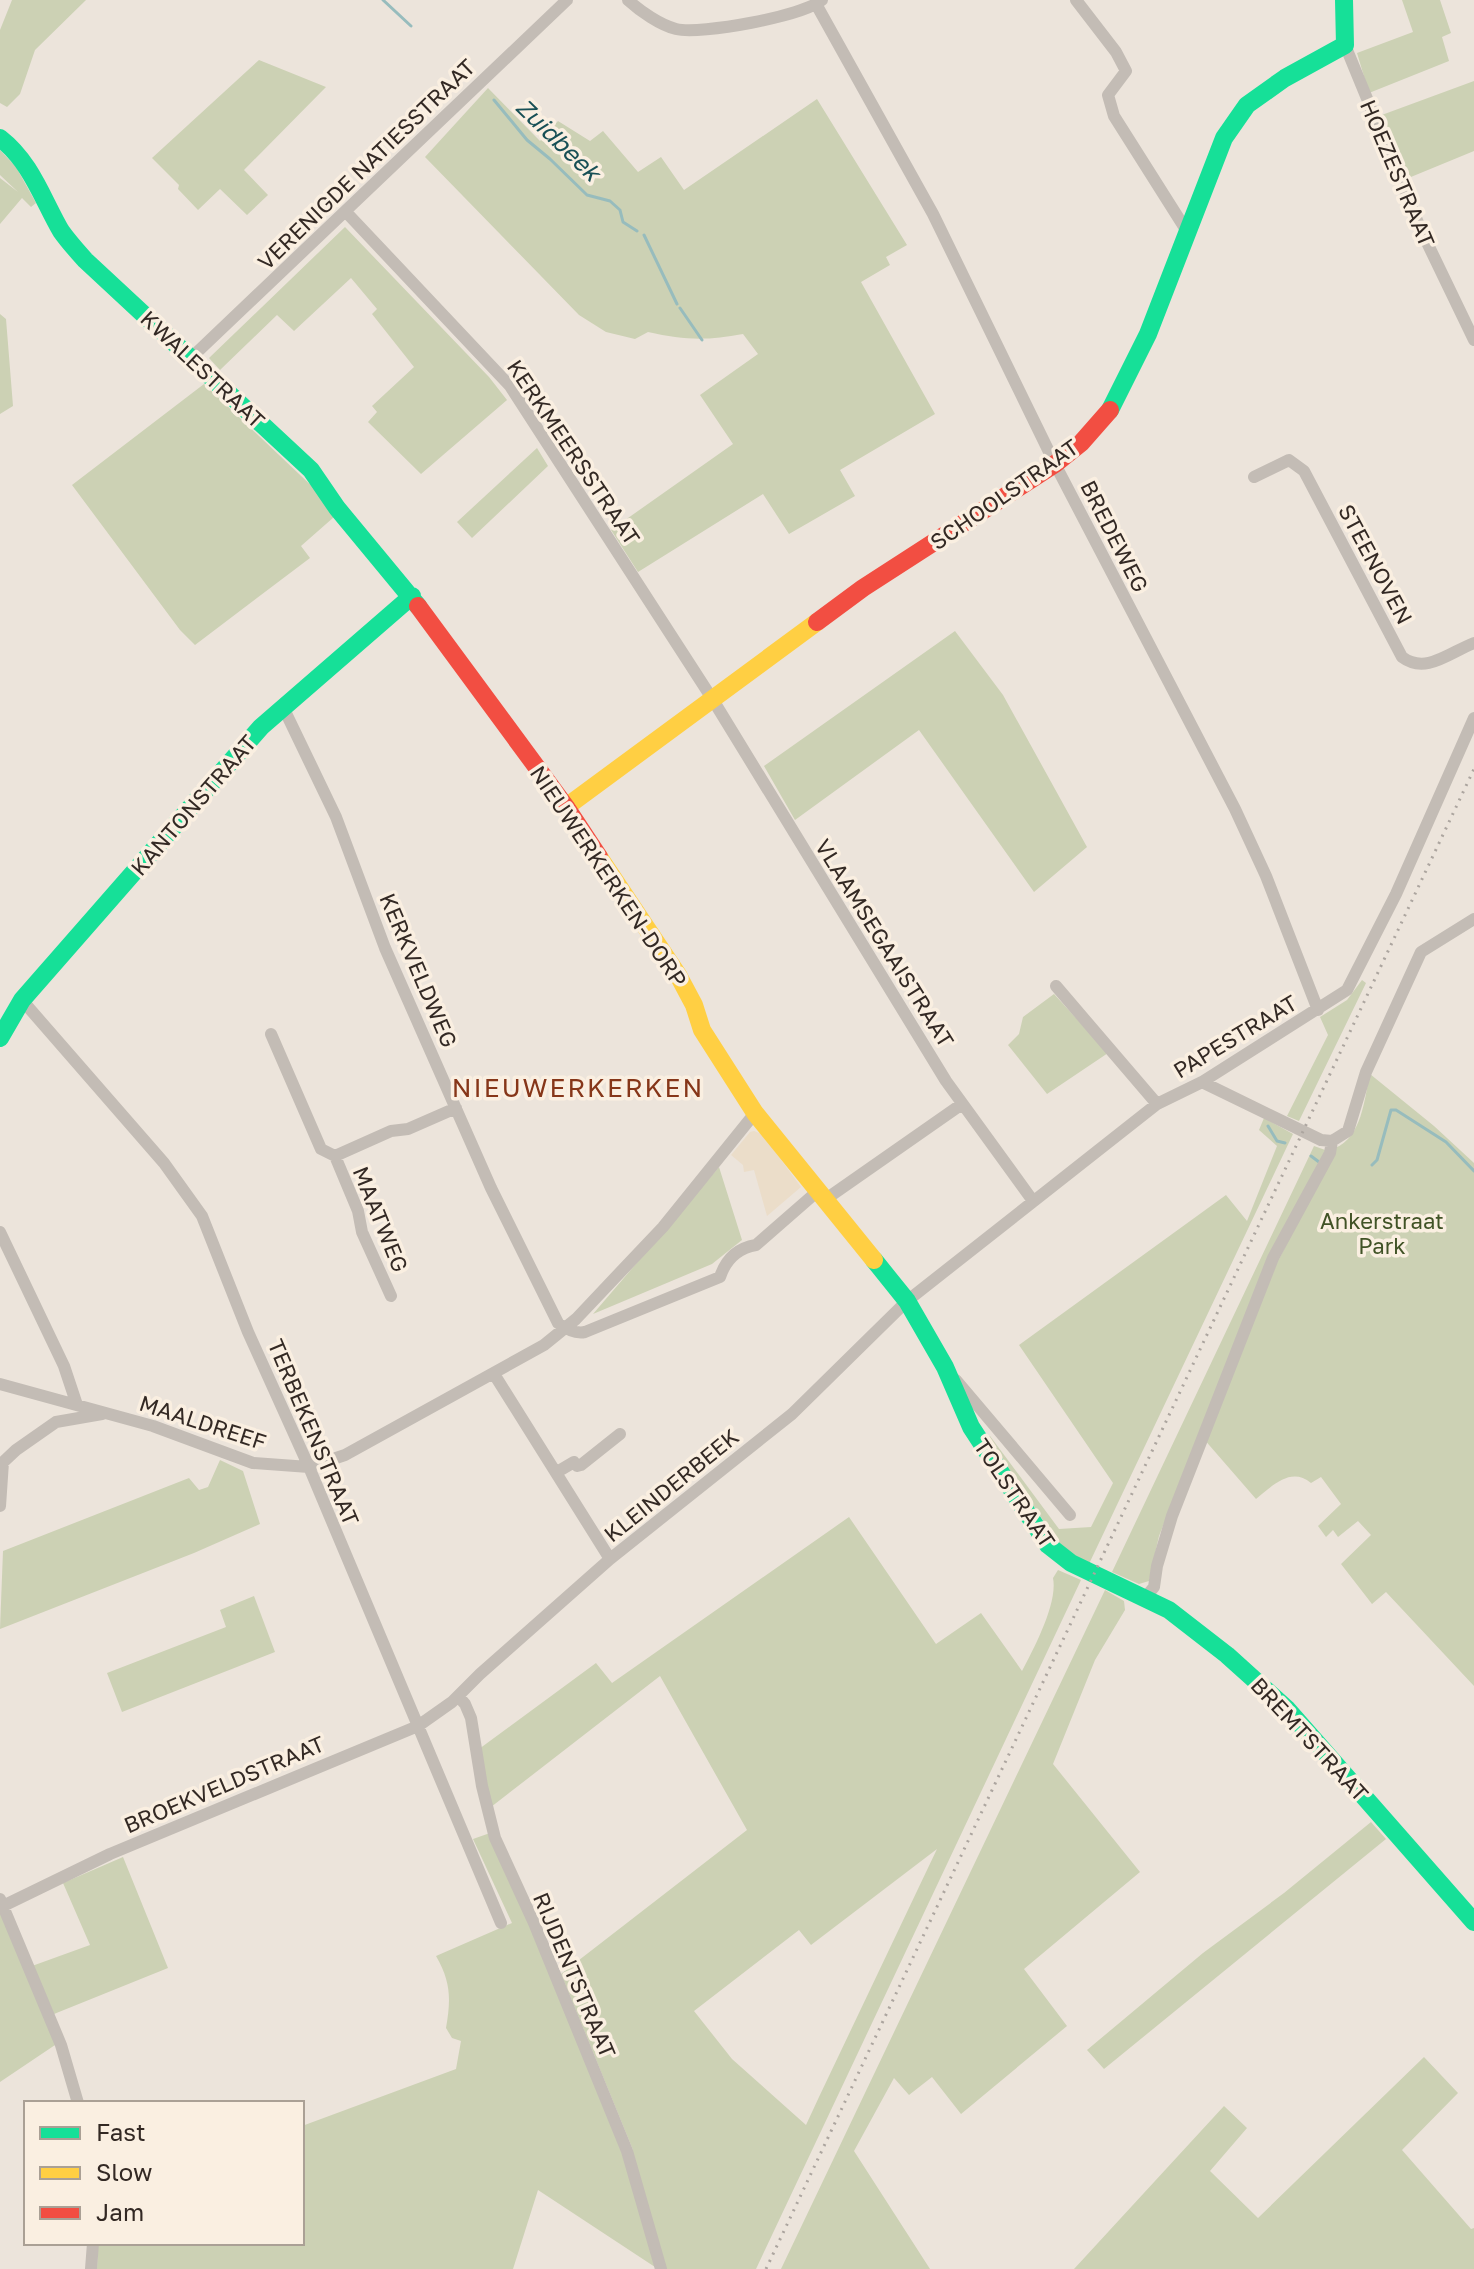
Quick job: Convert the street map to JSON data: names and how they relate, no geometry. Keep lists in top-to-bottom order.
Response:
{
  "streets": {
    "street": [
      "VERENIGDE NATIESSTRAAT",
      "HOEZESTRAAT",
      "KWALESTRAAT",
      "KERKMEERSSTRAAT",
      "SCHOOLSTRAAT",
      "BREDEWEG",
      "STEENOVEN",
      "KANTONSTRAAT",
      "NIEUWERKERKEN-DORP",
      "VLAAMSEGAAISTRAAT",
      "KERKVELDWEG",
      "PAPESTRAAT",
      "MAATWEG",
      "MAALDREEF",
      "TERBEKENSTRAAT",
      "KLEINDERBEEK",
      "TOLSTRAAT",
      "BREMTSTRAAT",
      "BROEKVELDSTRAAT",
      "RIJDENTSTRAAT"
    ]
  },
  "crossings": [
    ["VERENIGDE NATIESSTRAAT", "KWALESTRAAT"],
    ["VERENIGDE NATIESSTRAAT", "KERKMEERSSTRAAT"],
    ["HOEZESTRAAT", "SCHOOLSTRAAT"],
    ["KWALESTRAAT", "KANTONSTRAAT"],
    ["KWALESTRAAT", "NIEUWERKERKEN-DORP"],
    ["KERKMEERSSTRAAT", "SCHOOLSTRAAT"],
    ["KERKMEERSSTRAAT", "VLAAMSEGAAISTRAAT"],
    ["SCHOOLSTRAAT", "BREDEWEG"],
    ["SCHOOLSTRAAT", "NIEUWERKERKEN-DORP"],
    ["SCHOOLSTRAAT", "VLAAMSEGAAISTRAAT"],
    ["BREDEWEG", "PAPESTRAAT"],
    ["KANTONSTRAAT", "NIEUWERKERKEN-DORP"],
    ["KANTONSTRAAT", "KERKVELDWEG"],
    ["KANTONSTRAAT", "TERBEKENSTRAAT"],
    ["NIEUWERKERKEN-DORP", "MAALDREEF"],
    ["NIEUWERKERKEN-DORP", "TOLSTRAAT"],
    ["VLAAMSEGAAISTRAAT", "PAPESTRAAT"],
    ["VLAAMSEGAAISTRAAT", "MAALDREEF"],
    ["KERKVELDWEG", "MAATWEG"],
    ["KERKVELDWEG", "MAALDREEF"],
    ["PAPESTRAAT", "KLEINDERBEEK"],
    ["PAPESTRAAT", "TOLSTRAAT"],
    ["MAALDREEF", "TERBEKENSTRAAT"],
    ["MAALDREEF", "TOLSTRAAT"],
    ["TERBEKENSTRAAT", "BROEKVELDSTRAAT"],
    ["KLEINDERBEEK", "TOLSTRAAT"],
    ["KLEINDERBEEK", "BROEKVELDSTRAAT"],
    ["KLEINDERBEEK", "RIJDENTSTRAAT"],
    ["TOLSTRAAT", "BREMTSTRAAT"],
    ["BROEKVELDSTRAAT", "RIJDENTSTRAAT"]
  ],
  "districts": ["NIEUWERKERKEN"],
  "water": ["Zuidbeek"],
  "parks": ["Ankerstraat Park"],
  "legend": ["Fast", "Slow", "Jam"]
}
